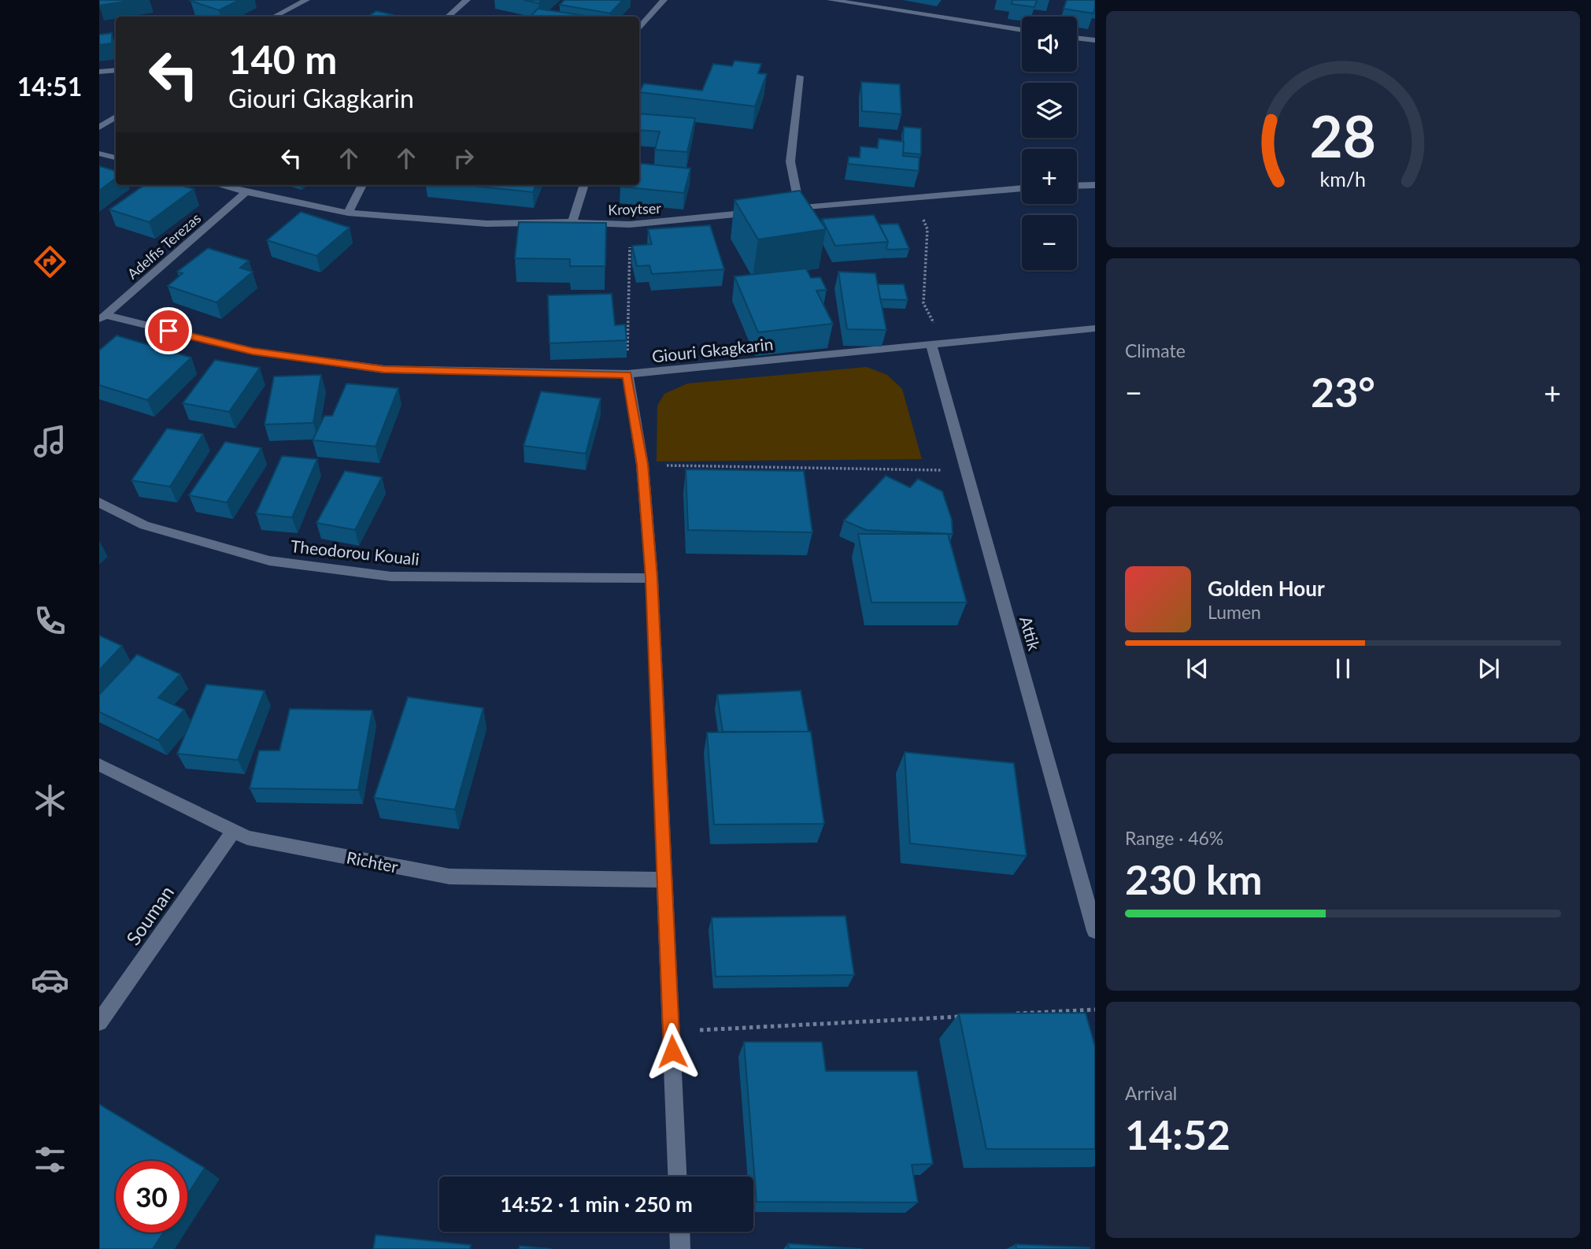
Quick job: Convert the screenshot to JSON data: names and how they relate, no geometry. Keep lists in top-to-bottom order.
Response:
{
  "streets": {
    "street": [
      "Kroytser",
      "Adelfis Terezas",
      "Giouri Gkagkarin",
      "Theodorou Kouali",
      "Attik",
      "Richter",
      "Souman"
    ]
  },
  "crossings": [
    ["Kroytser", "Adelfis Terezas"],
    ["Adelfis Terezas", "Giouri Gkagkarin"],
    ["Giouri Gkagkarin", "Attik"],
    ["Richter", "Souman"]
  ],
  "page": {
    "tabs": "14:51",
    "map_buttons": ["+", "−"],
    "turn": ["140 m", "Giouri Gkagkarin"],
    "tile": [
      "Climate",
      ["Range · 46%", "230 km"],
      ["Arrival", "14:52"]
    ],
    "heat": ["−", "23°", "+"],
    "song": ["Golden Hour", "Lumen"],
    "limit": "30",
    "trip": "14:52 · 1 min · 250 m",
    "gauge": ["28", "km/h"]
  }
}
